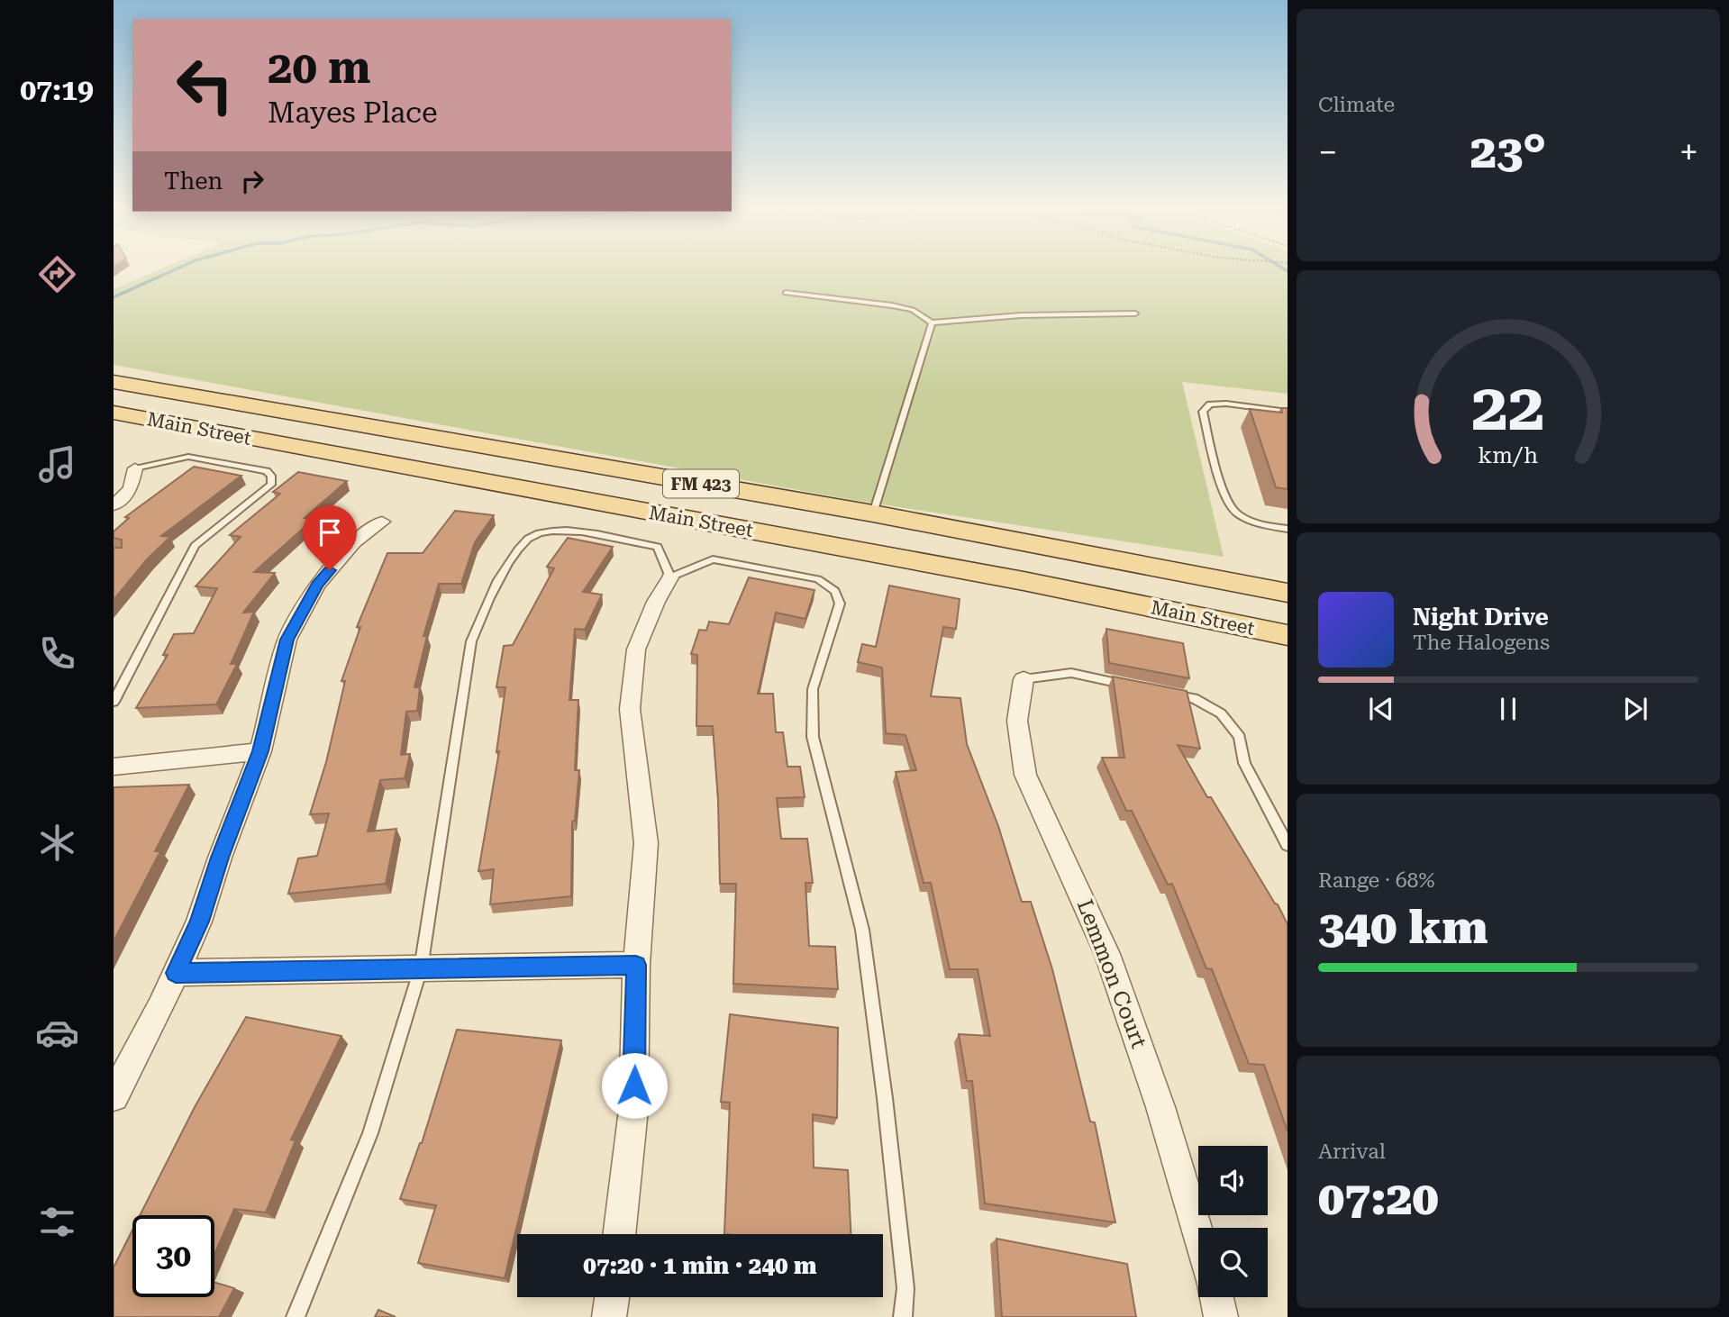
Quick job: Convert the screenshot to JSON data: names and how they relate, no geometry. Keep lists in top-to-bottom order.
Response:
{
  "streets": {
    "main road": ["Main Street", "FM 423"],
    "street": ["Lemmon Court"]
  },
  "page": {
    "tabs": "07:19",
    "tile": [
      "Climate",
      ["Range · 68%", "340 km"],
      ["Arrival", "07:20"]
    ],
    "turn": ["20 m", "Mayes Place"],
    "heat": ["−", "23°", "+"],
    "then": "Then",
    "song": ["Night Drive", "The Halogens"],
    "limit": "30",
    "trip": "07:20 · 1 min · 240 m",
    "gauge": ["22", "km/h"]
  }
}
